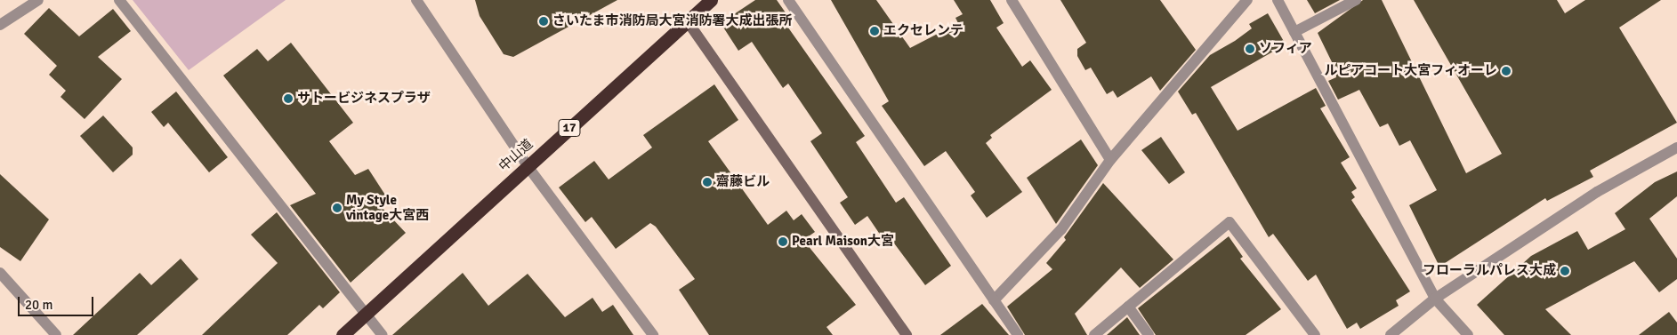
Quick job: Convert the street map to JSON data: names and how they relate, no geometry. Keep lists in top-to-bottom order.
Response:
{
  "streets": {
    "highway": ["17", "中山道"]
  },
  "places": [
    "さいたま市消防局大宮消防署大成出張所",
    "エクセレンテ",
    "ソフィア",
    "ルピアコート大宮フィオーレ",
    "サトービジネスプラザ",
    "齋藤ビル",
    "My Style vintage大宮西",
    "Pearl Maison大宮",
    "フローラルパレス大成"
  ],
  "scale_bar": "20 m"
}
